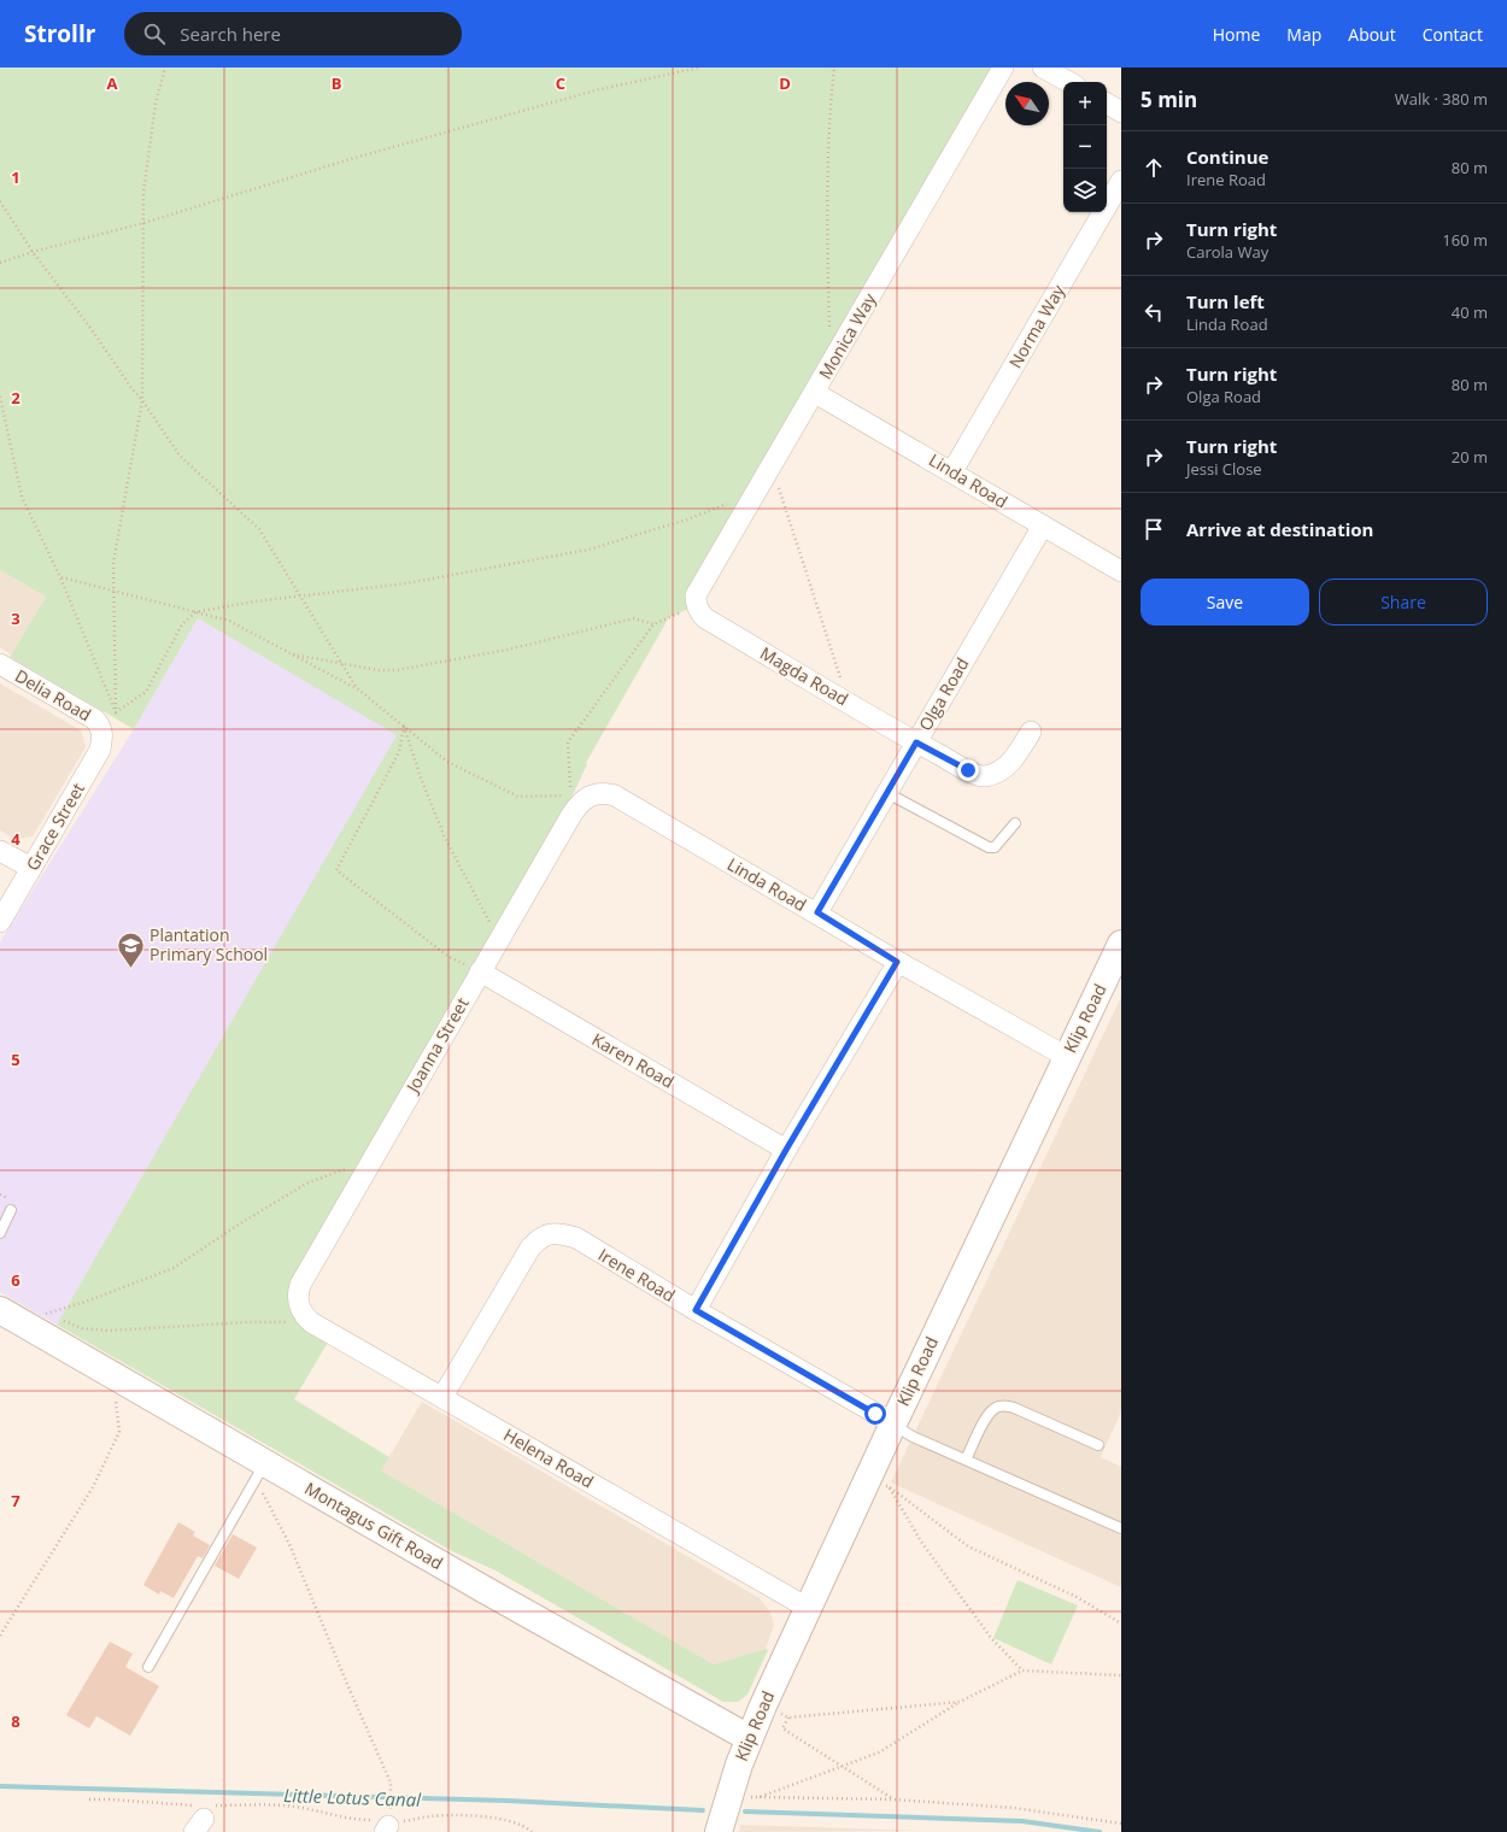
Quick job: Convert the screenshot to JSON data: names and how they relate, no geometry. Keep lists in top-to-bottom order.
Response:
{
  "streets": {
    "street": [
      "Norma Way",
      "Monica Way",
      "Linda Road",
      "Magda Road",
      "Olga Road",
      "Delia Road",
      "Grace Street",
      "Klip Road",
      "Joanna Street",
      "Karen Road",
      "Irene Road",
      "Helena Road",
      "Montagus Gift Road"
    ]
  },
  "crossings": [
    ["Norma Way", "Linda Road"],
    ["Monica Way", "Linda Road"],
    ["Monica Way", "Magda Road"],
    ["Linda Road", "Olga Road"],
    ["Linda Road", "Klip Road"],
    ["Linda Road", "Joanna Street"],
    ["Magda Road", "Olga Road"],
    ["Delia Road", "Grace Street"],
    ["Klip Road", "Irene Road"],
    ["Klip Road", "Helena Road"],
    ["Klip Road", "Montagus Gift Road"],
    ["Joanna Street", "Karen Road"],
    ["Joanna Street", "Helena Road"],
    ["Irene Road", "Helena Road"]
  ],
  "water": ["Little Lotus Canal"],
  "places": {
    "school or university": ["Plantation Primary School"]
  },
  "north": "top left",
  "page": {
    "header": "Strollr",
    "search": "Search here",
    "nav": [
      "Home",
      "Map",
      "About",
      "Contact"
    ],
    "heading": ["5 min", "Walk · 380 m"],
    "map_buttons": ["+", "−"],
    "list": [
      ["Continue", "Irene Road", "80 m"],
      ["Turn right", "Carola Way", "160 m"],
      ["Turn left", "Linda Road", "40 m"],
      ["Turn right", "Olga Road", "80 m"],
      ["Turn right", "Jessi Close", "20 m"],
      "Arrive at destination"
    ],
    "buttons": ["Save", "Share"]
  },
  "grid": {
    "columns": [
      "A",
      "B",
      "C",
      "D"
    ],
    "rows": [
      "1",
      "2",
      "3",
      "4",
      "5",
      "6",
      "7",
      "8"
    ]
  }
}
